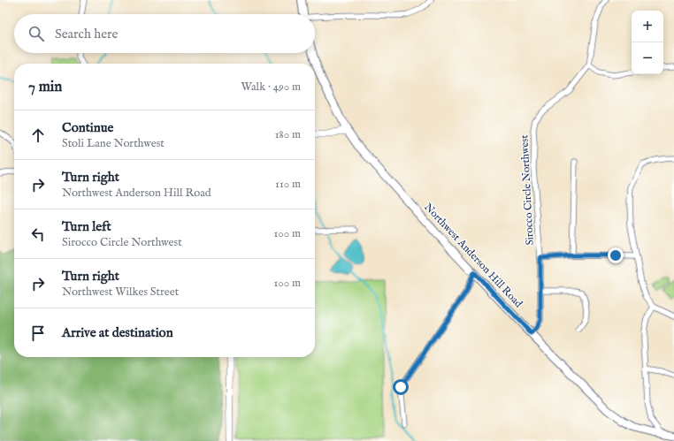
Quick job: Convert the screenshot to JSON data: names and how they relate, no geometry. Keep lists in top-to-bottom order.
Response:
{
  "streets": {
    "main road": ["Northwest Anderson Hill Road"],
    "street": ["Sirocco Circle Northwest"]
  },
  "crossings": [
    ["Sirocco Circle Northwest", "Northwest Anderson Hill Road"]
  ],
  "page": {
    "map_buttons": ["+", "−"],
    "search": "Search here",
    "heading": ["7 min", "Walk · 490 m"],
    "list": [
      ["Continue", "Stoli Lane Northwest", "180 m"],
      ["Turn right", "Northwest Anderson Hill Road", "110 m"],
      ["Turn left", "Sirocco Circle Northwest", "100 m"],
      ["Turn right", "Northwest Wilkes Street", "100 m"],
      "Arrive at destination"
    ]
  }
}
